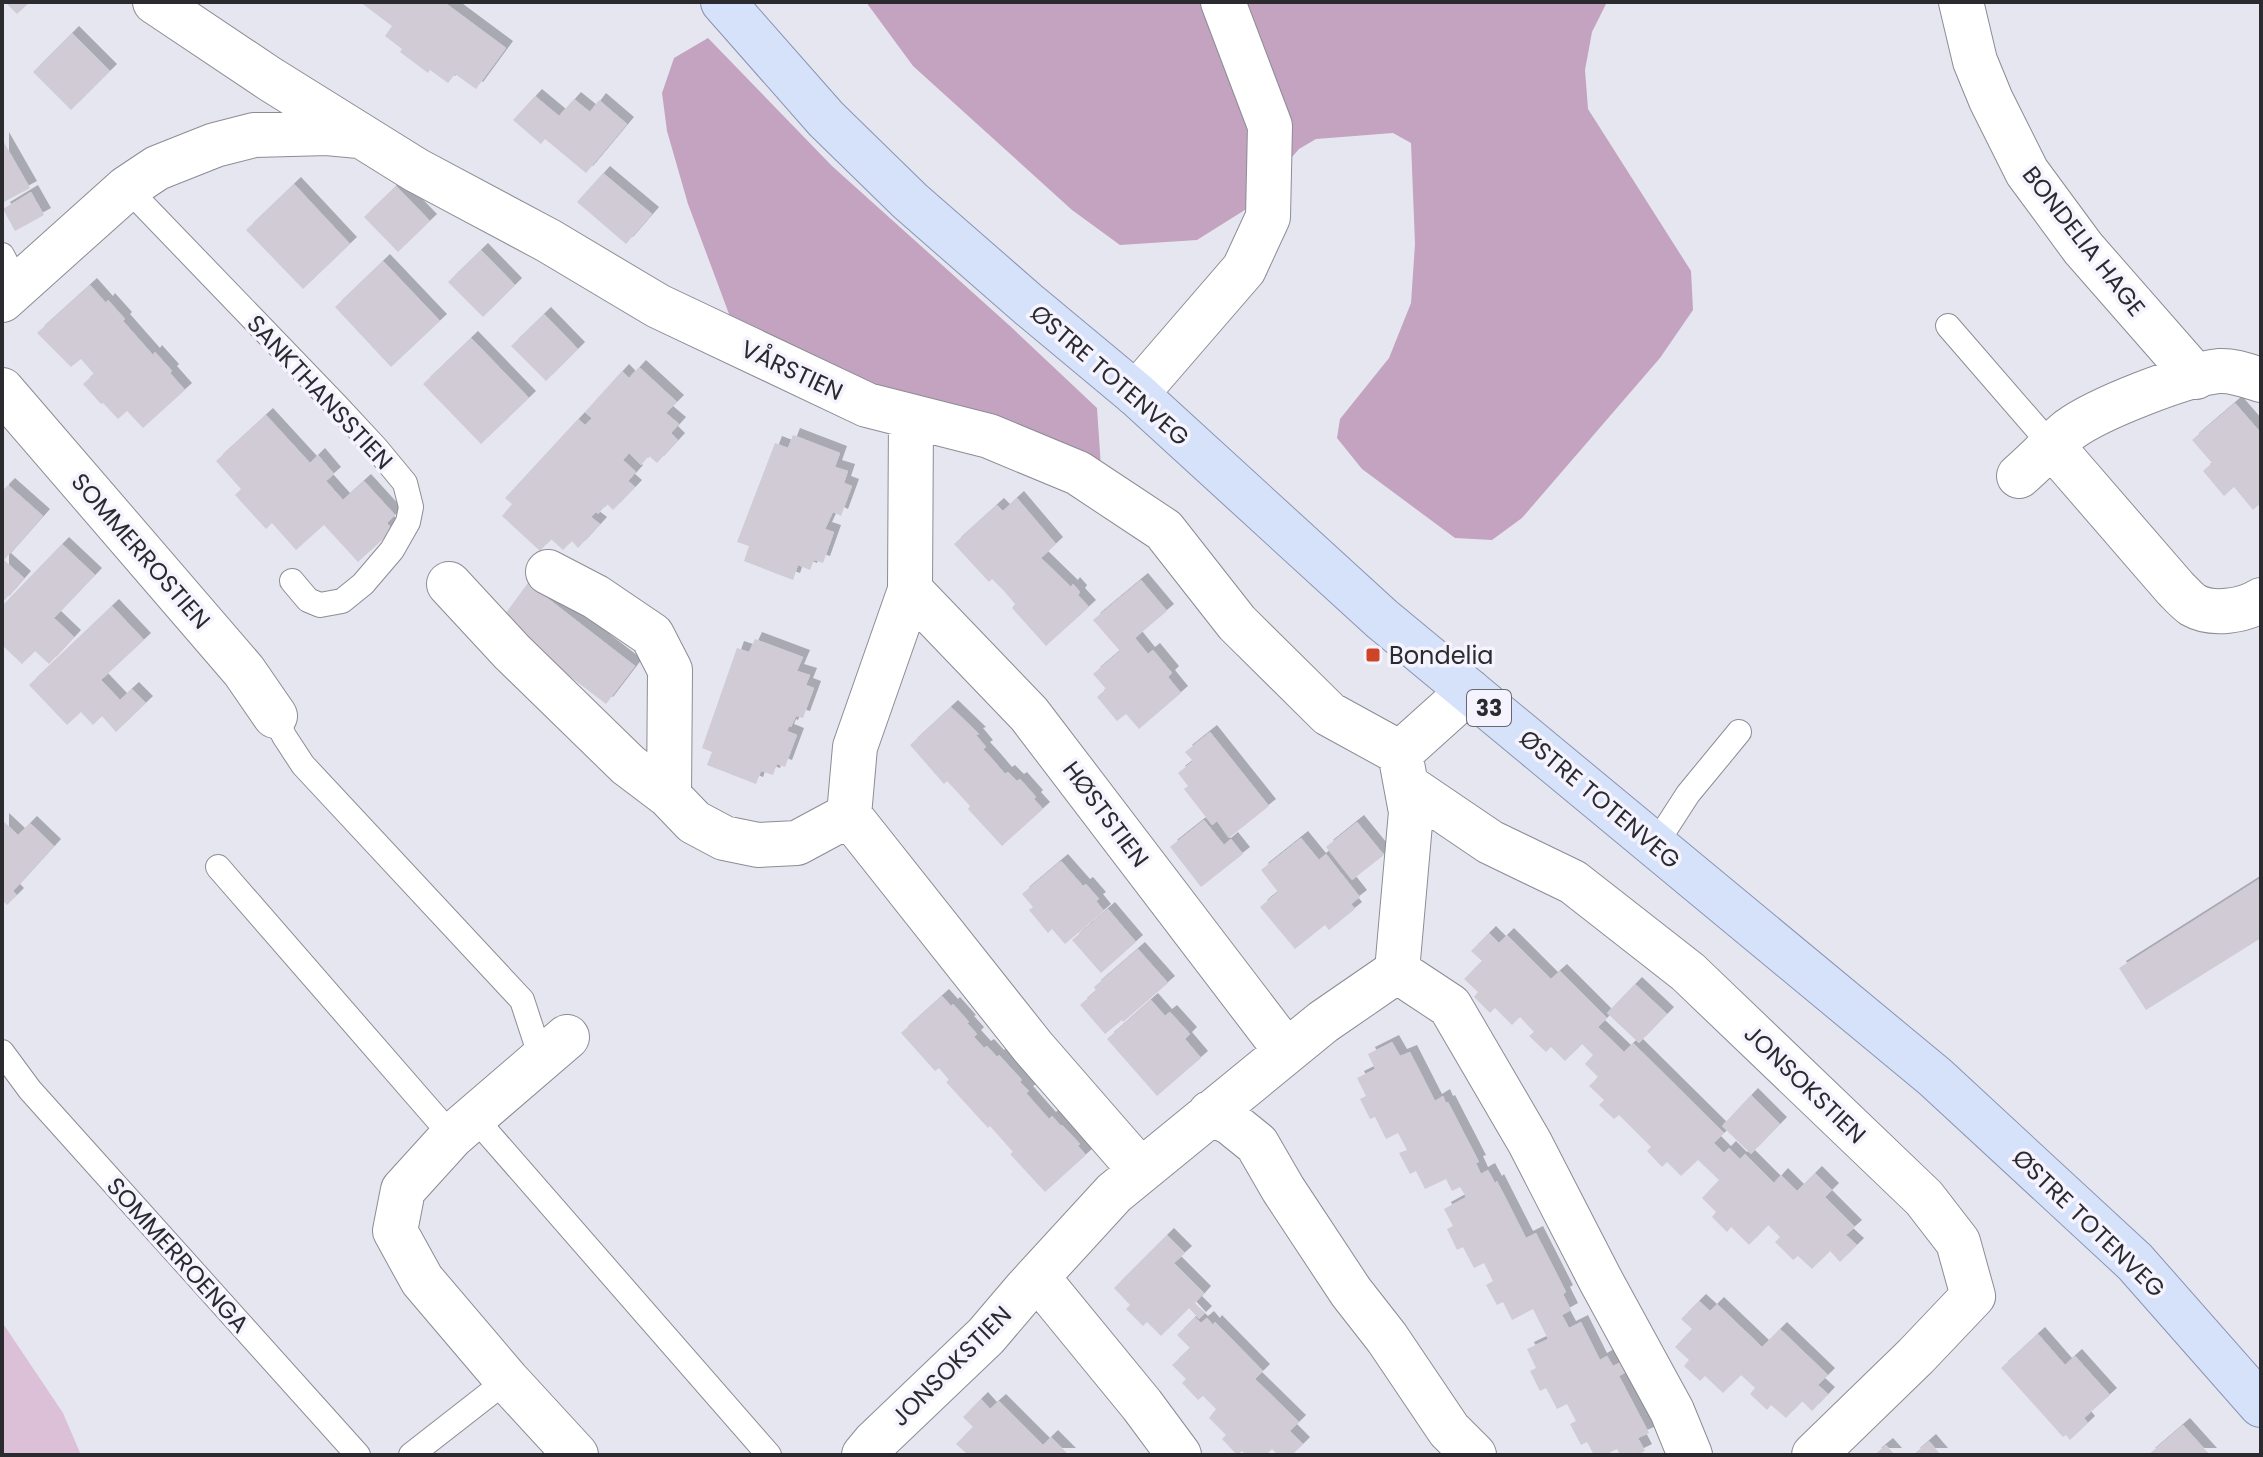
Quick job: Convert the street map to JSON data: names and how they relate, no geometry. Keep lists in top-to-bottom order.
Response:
{
  "streets": {
    "main road": ["ØSTRE TOTENVEG", "33"],
    "street": [
      "BONDELIA HAGE",
      "VÅRSTIEN",
      "SOMMERROSTIEN",
      "HØSTSTIEN",
      "JONSOKSTIEN"
    ],
    "lane": ["SANKTHANSSTIEN", "SOMMERROENGA"]
  },
  "crossings": [
    ["VÅRSTIEN", "JONSOKSTIEN"],
    ["HØSTSTIEN", "JONSOKSTIEN"]
  ],
  "places": {
    "transit": ["Bondelia"]
  }
}
